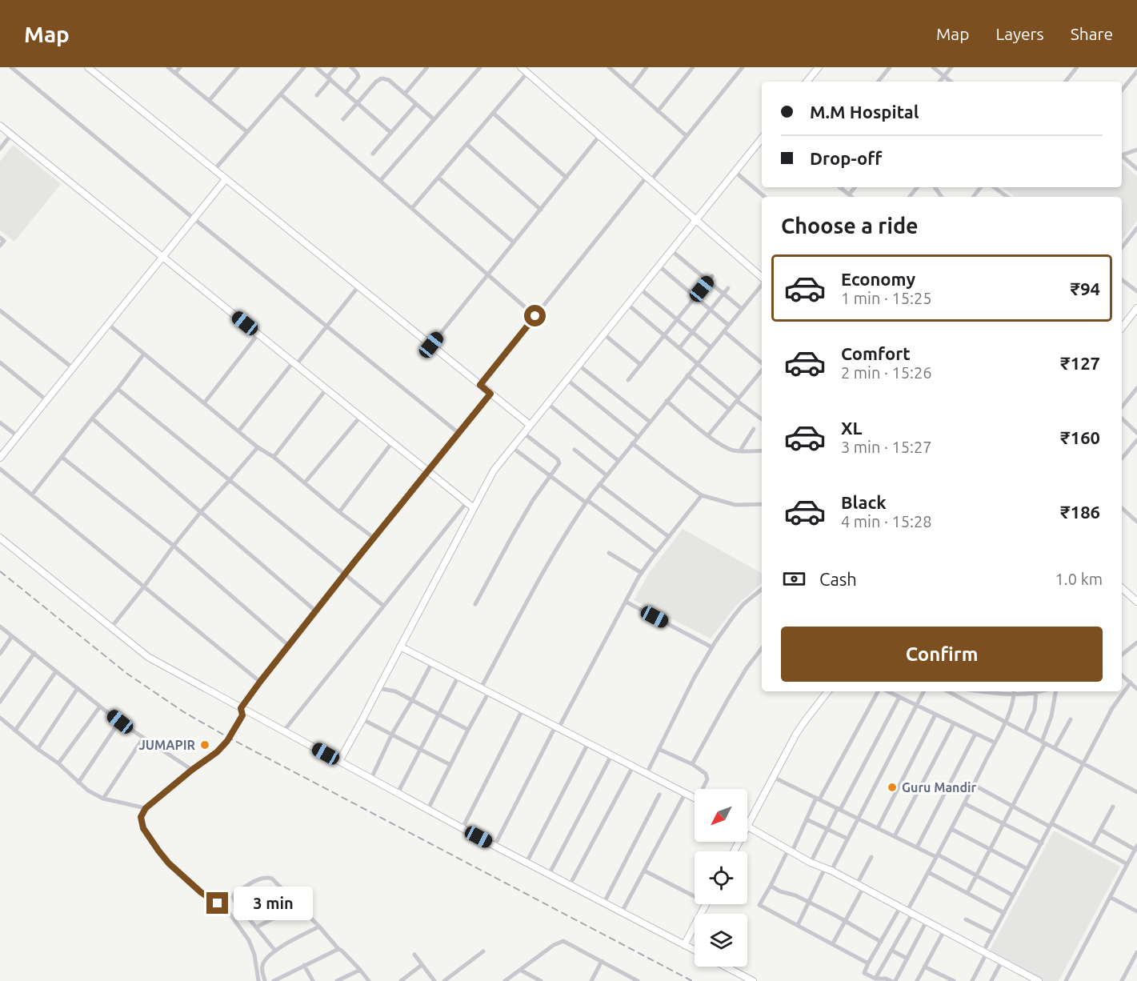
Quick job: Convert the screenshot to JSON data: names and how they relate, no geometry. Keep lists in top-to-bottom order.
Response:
{
  "places": ["JUMAPIR", "Guru Mandir"],
  "north": "bottom left",
  "page": {
    "header": "Map",
    "nav": ["Map", "Layers", "Share"],
    "banner": ["M.M Hospital", "Drop-off"],
    "heading": "Choose a ride",
    "list": [
      {
        "name": "Economy",
        "note": "1 min · 15:25",
        "value": "₹94"
      },
      {
        "name": "Comfort",
        "note": "2 min · 15:26",
        "value": "₹127"
      },
      {
        "name": "XL",
        "note": "3 min · 15:27",
        "value": "₹160"
      },
      {
        "name": "Black",
        "note": "4 min · 15:28",
        "value": "₹186"
      }
    ],
    "pay": ["Cash", "1.0 km"],
    "buttons": "Confirm",
    "bubble": "3 min"
  }
}
